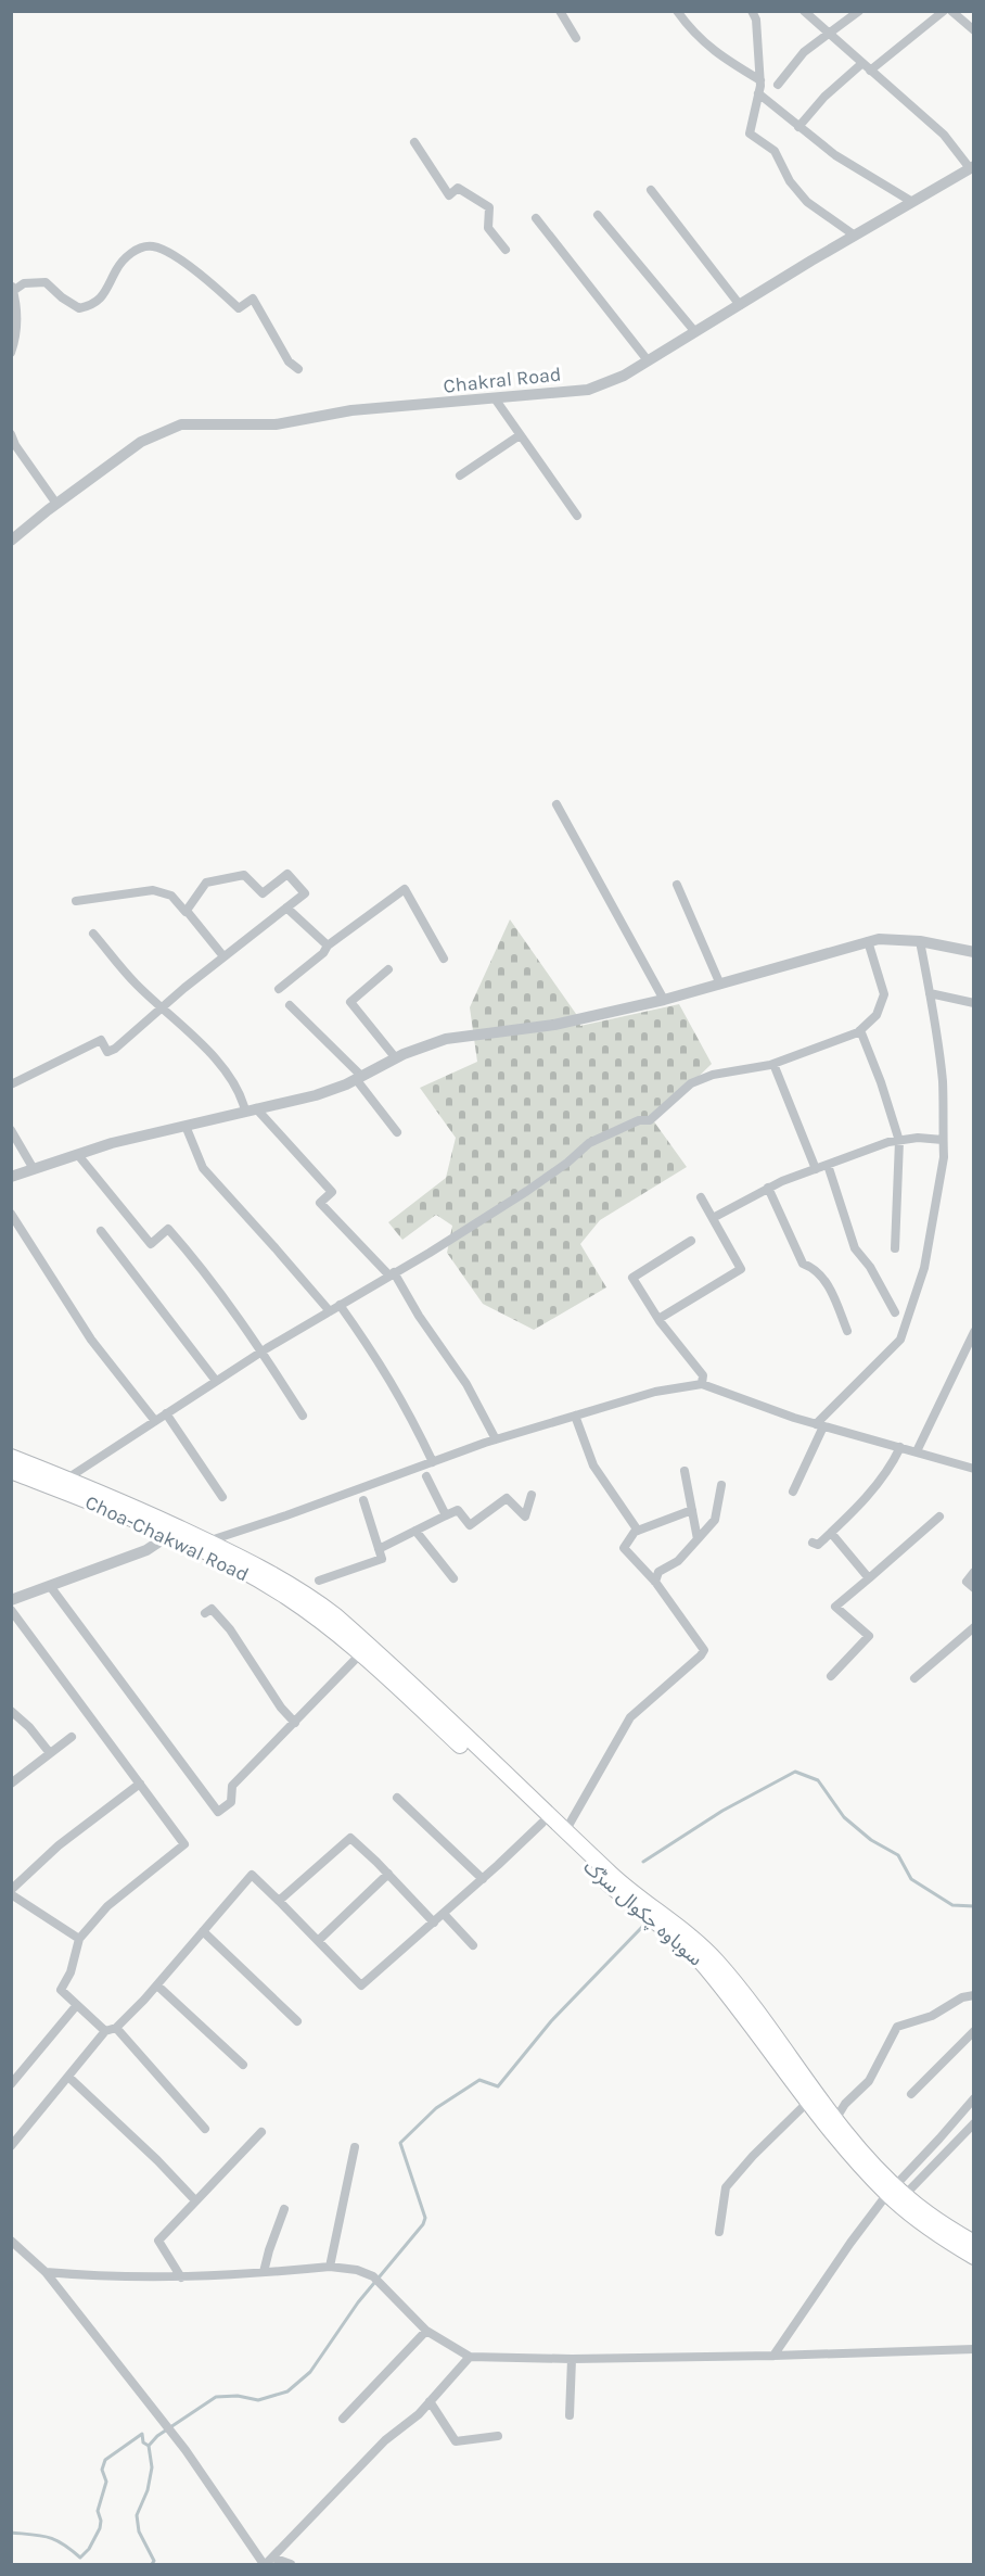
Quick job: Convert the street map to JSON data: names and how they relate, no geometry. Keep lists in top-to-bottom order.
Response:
{
  "streets": {
    "highway": ["Choa-Chakwal Road", "سوہاوہ چکوال سڑک"],
    "street": ["Chakral Road"]
  },
  "crossings": [
    ["Choa-Chakwal Road", "سوہاوہ چکوال سڑک"]
  ]
}
